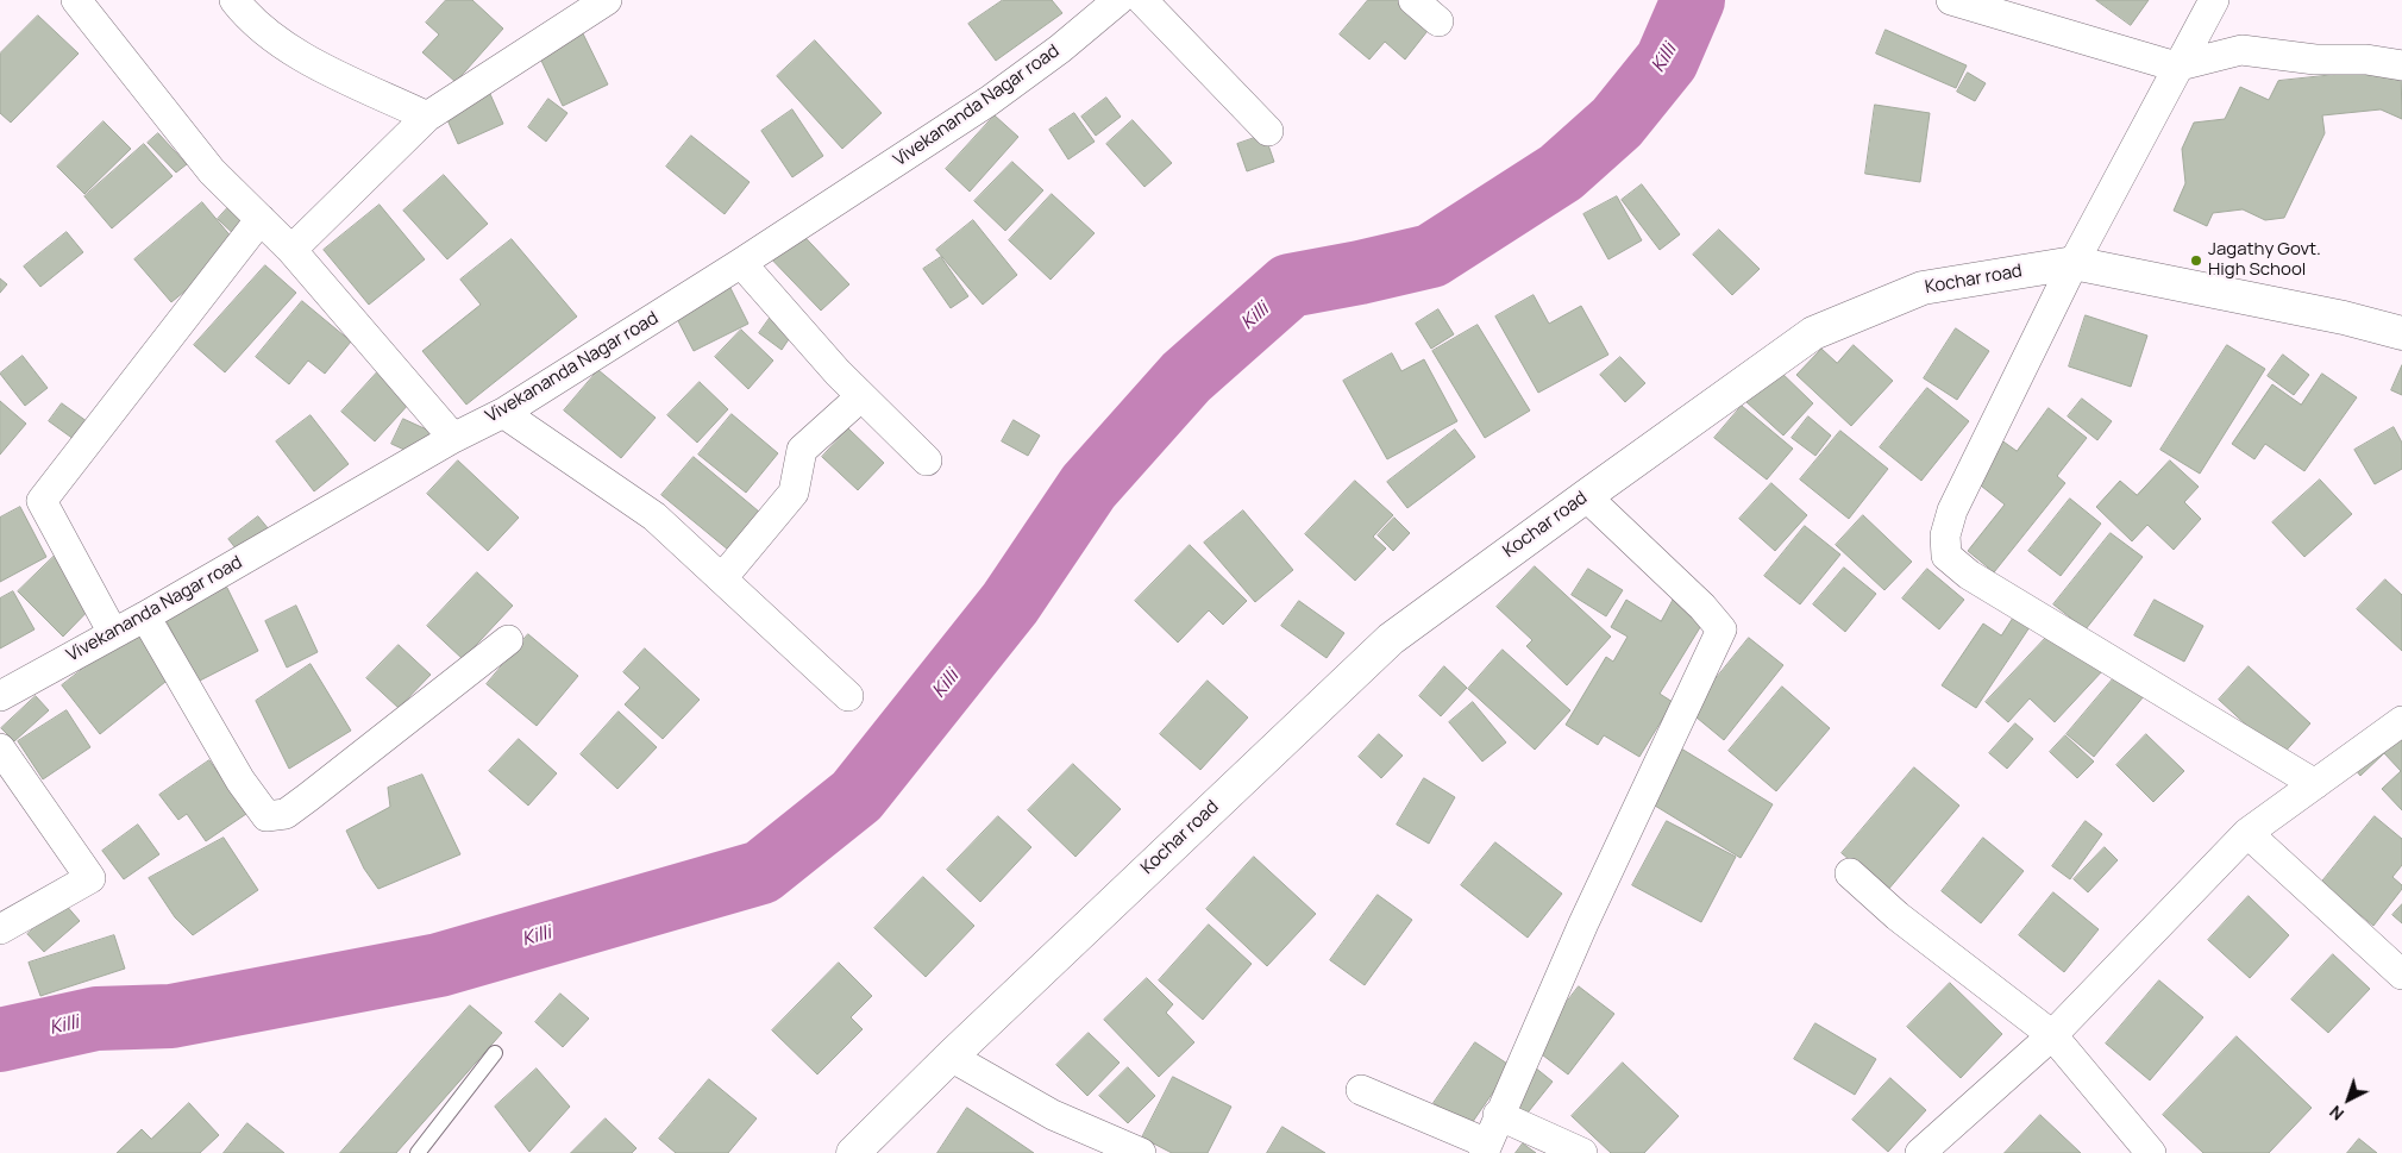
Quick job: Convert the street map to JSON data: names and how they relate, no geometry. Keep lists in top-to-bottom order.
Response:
{
  "streets": {
    "street": ["Vivekananda Nagar road", "Kochar road"]
  },
  "water": ["Killi"],
  "places": ["Jagathy Govt. High School"],
  "north": "bottom left"
}
